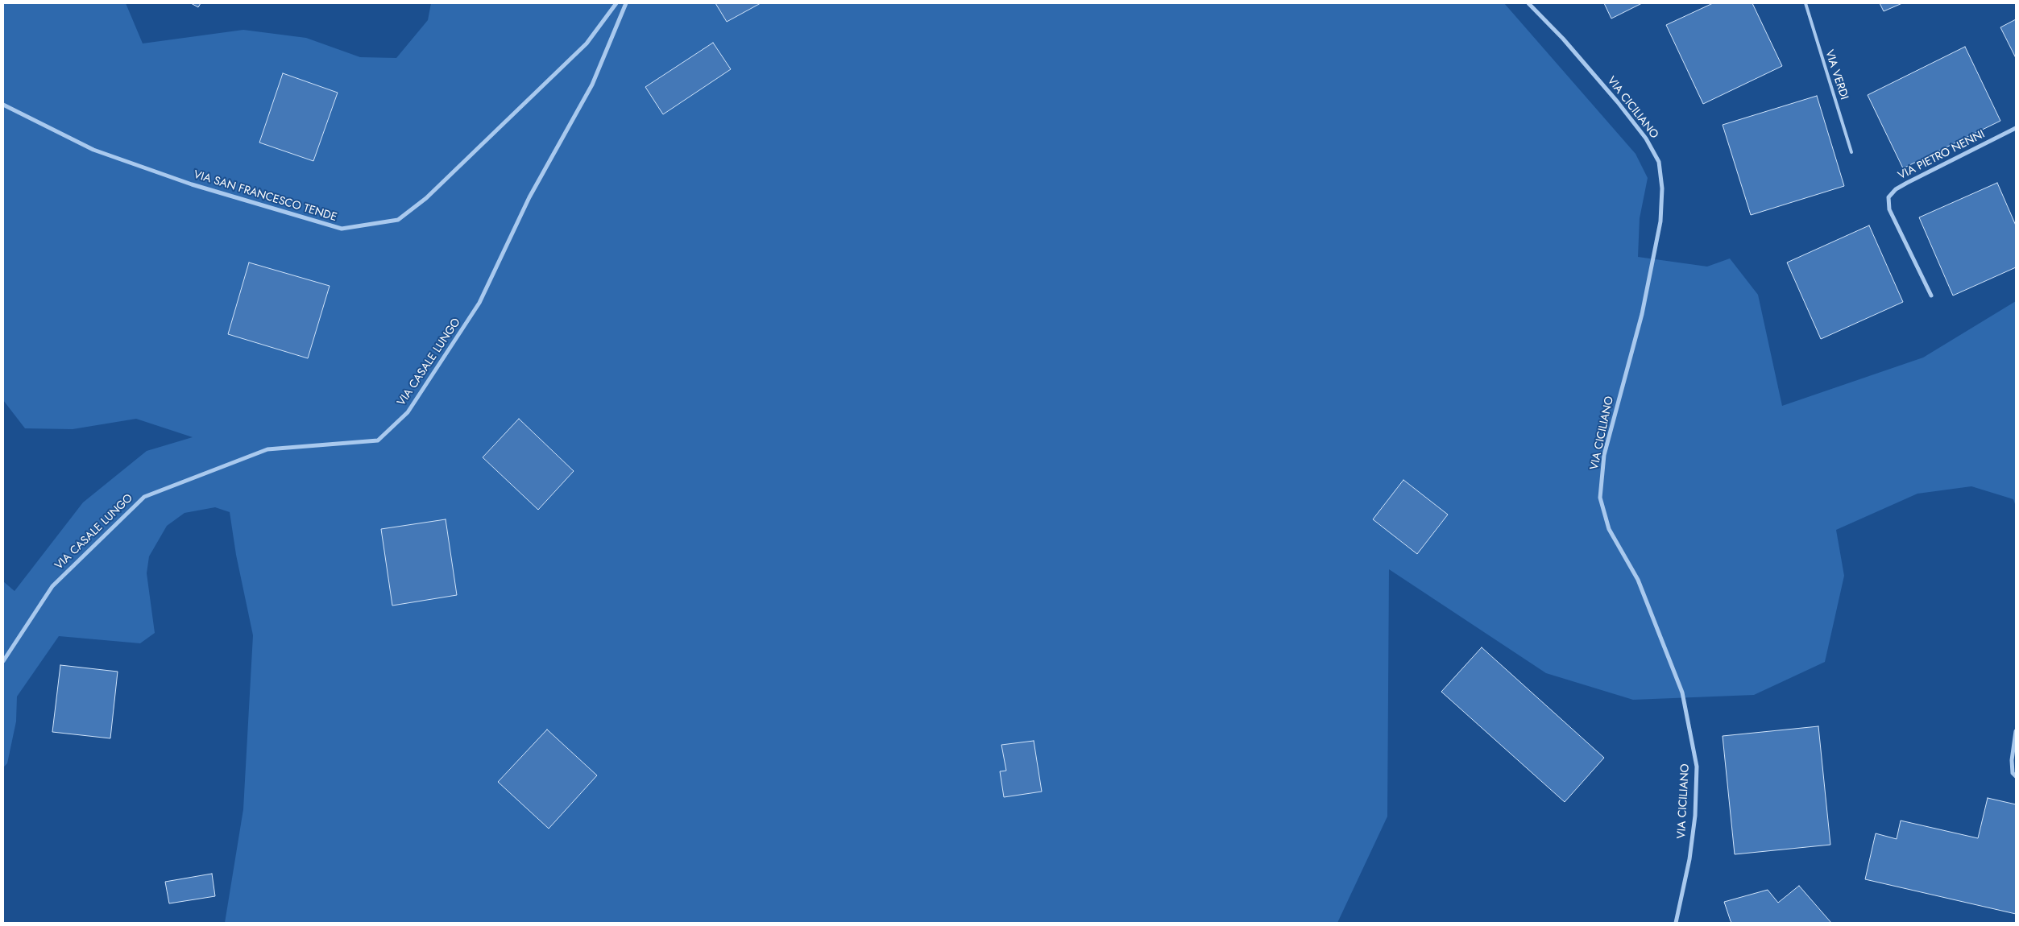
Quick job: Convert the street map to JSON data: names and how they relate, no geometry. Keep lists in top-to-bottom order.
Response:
{
  "streets": {
    "street": [
      "VIA CICILIANO",
      "VIA PIETRO NENNI",
      "VIA SAN FRANCESCO TENDE",
      "VIA CASALE LUNGO"
    ],
    "lane": ["VIA VERDI"]
  }
}
